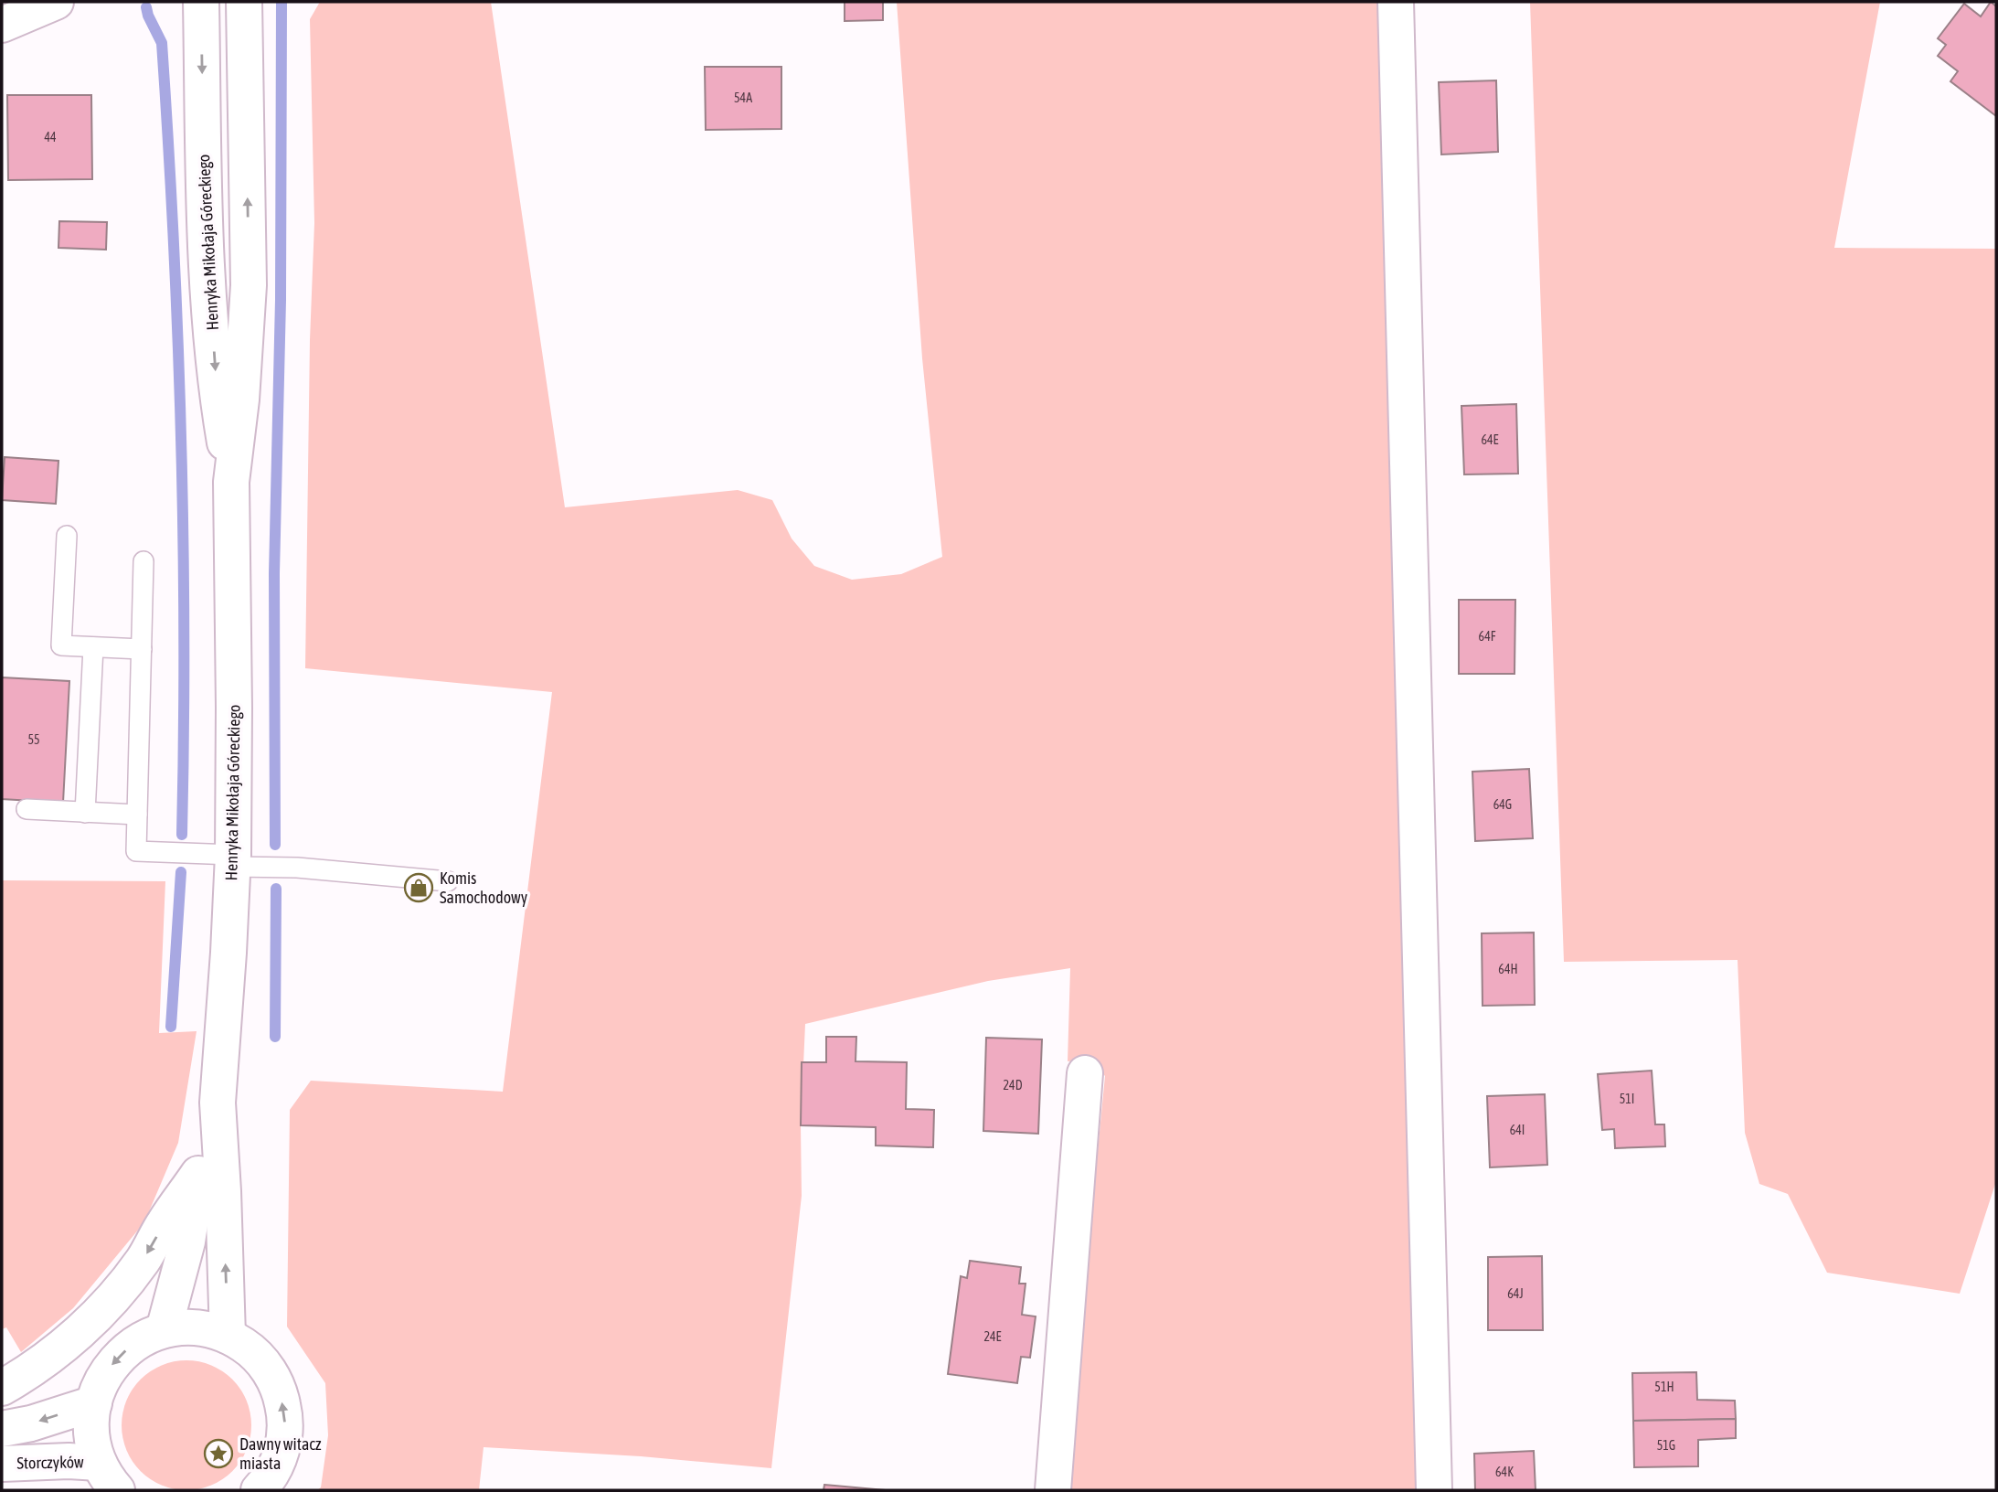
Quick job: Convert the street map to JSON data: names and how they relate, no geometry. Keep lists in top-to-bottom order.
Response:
{
  "streets": {
    "main road": ["Henryka Mikołaja Góreckiego", "Storczyków"]
  },
  "places": {
    "shop": ["Komis Samochodowy"],
    "place": ["Dawny witacz miasta"]
  },
  "house_numbers": [
    "54A",
    "44",
    "64E",
    "64F",
    "55",
    "64G",
    "64H",
    "24D",
    "51I",
    "64I",
    "64J",
    "24E",
    "51H",
    "51G",
    "64K"
  ]
}
